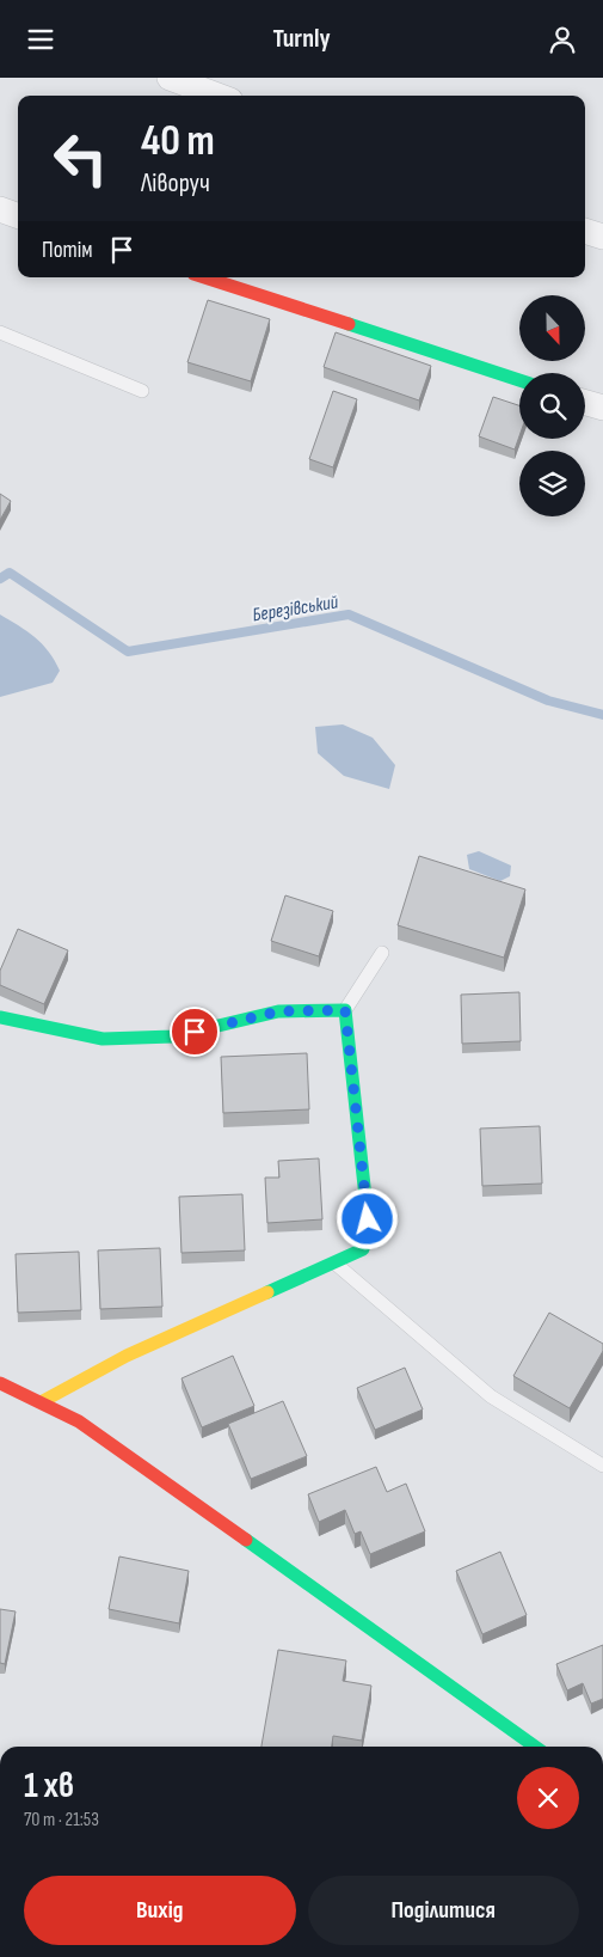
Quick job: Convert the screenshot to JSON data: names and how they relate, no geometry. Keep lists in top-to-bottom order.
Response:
{
  "water": ["Березівський"],
  "north": "bottom",
  "page": {
    "header": "Turnly",
    "turn": ["40 m", "Ліворуч"],
    "then": "Потім",
    "heading": ["1 хв", "70 m · 21:53"],
    "buttons": ["Вихід", "Поділитися"]
  }
}
